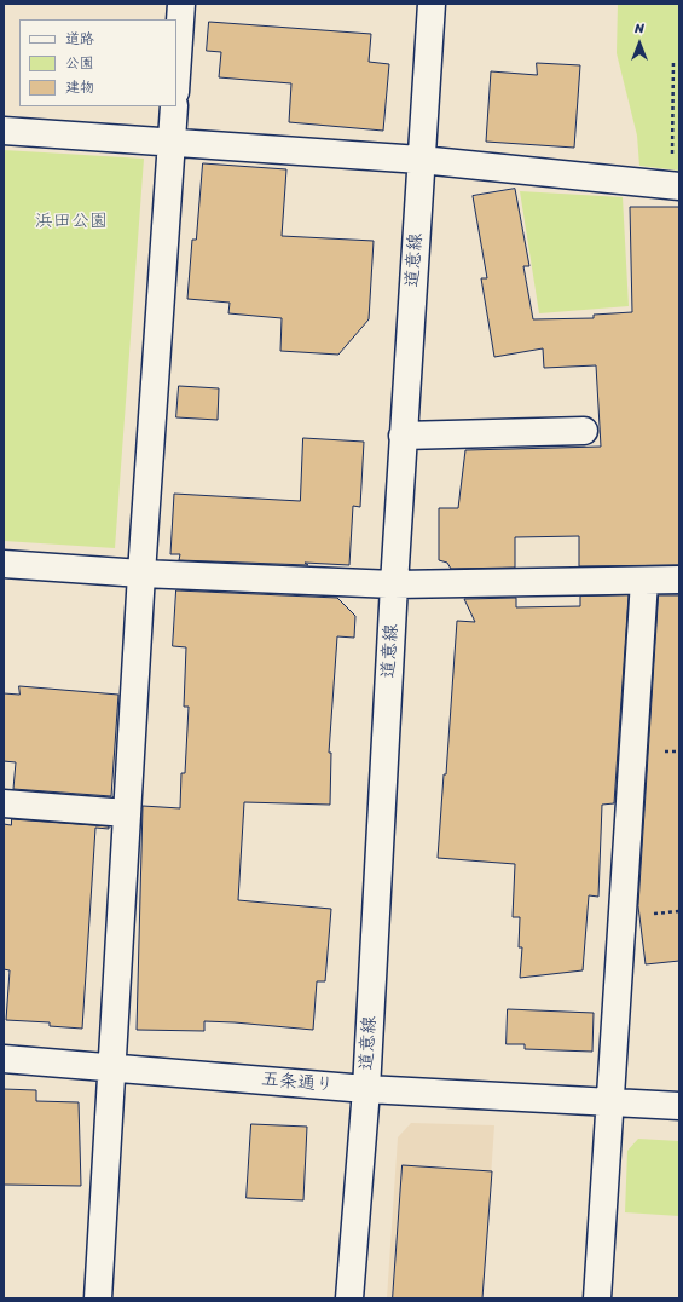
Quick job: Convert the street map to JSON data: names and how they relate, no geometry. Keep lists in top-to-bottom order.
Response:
{
  "streets": {
    "street": ["道意線", "五条通り"]
  },
  "crossings": [
    ["道意線", "五条通り"]
  ],
  "parks": ["浜田公園"],
  "legend": ["道路", "公園", "建物"],
  "north": "top"
}
